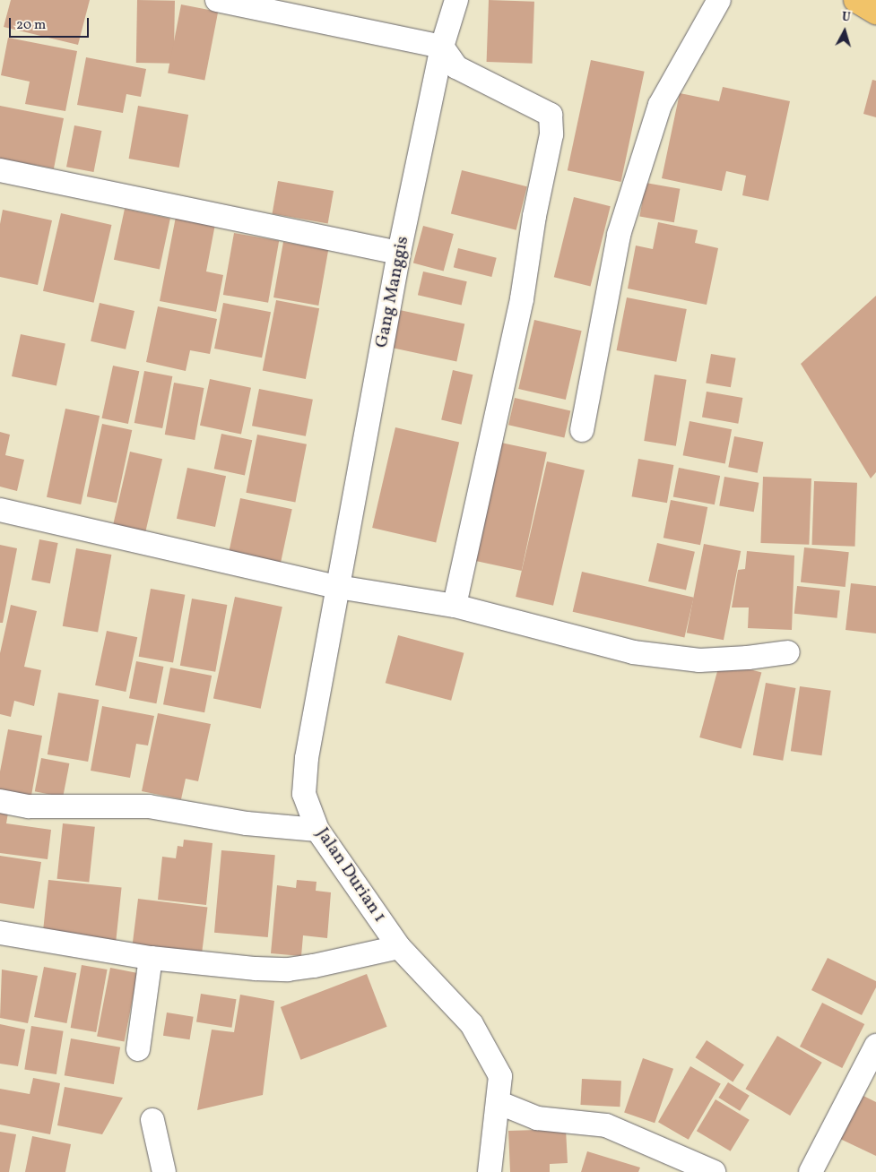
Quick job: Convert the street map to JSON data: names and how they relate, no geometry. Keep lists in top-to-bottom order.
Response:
{
  "streets": {
    "street": ["Gang Manggis", "Jalan Durian 1"]
  },
  "crossings": [
    ["Gang Manggis", "Jalan Durian 1"]
  ],
  "scale_bar": "20 m",
  "north": "top"
}
